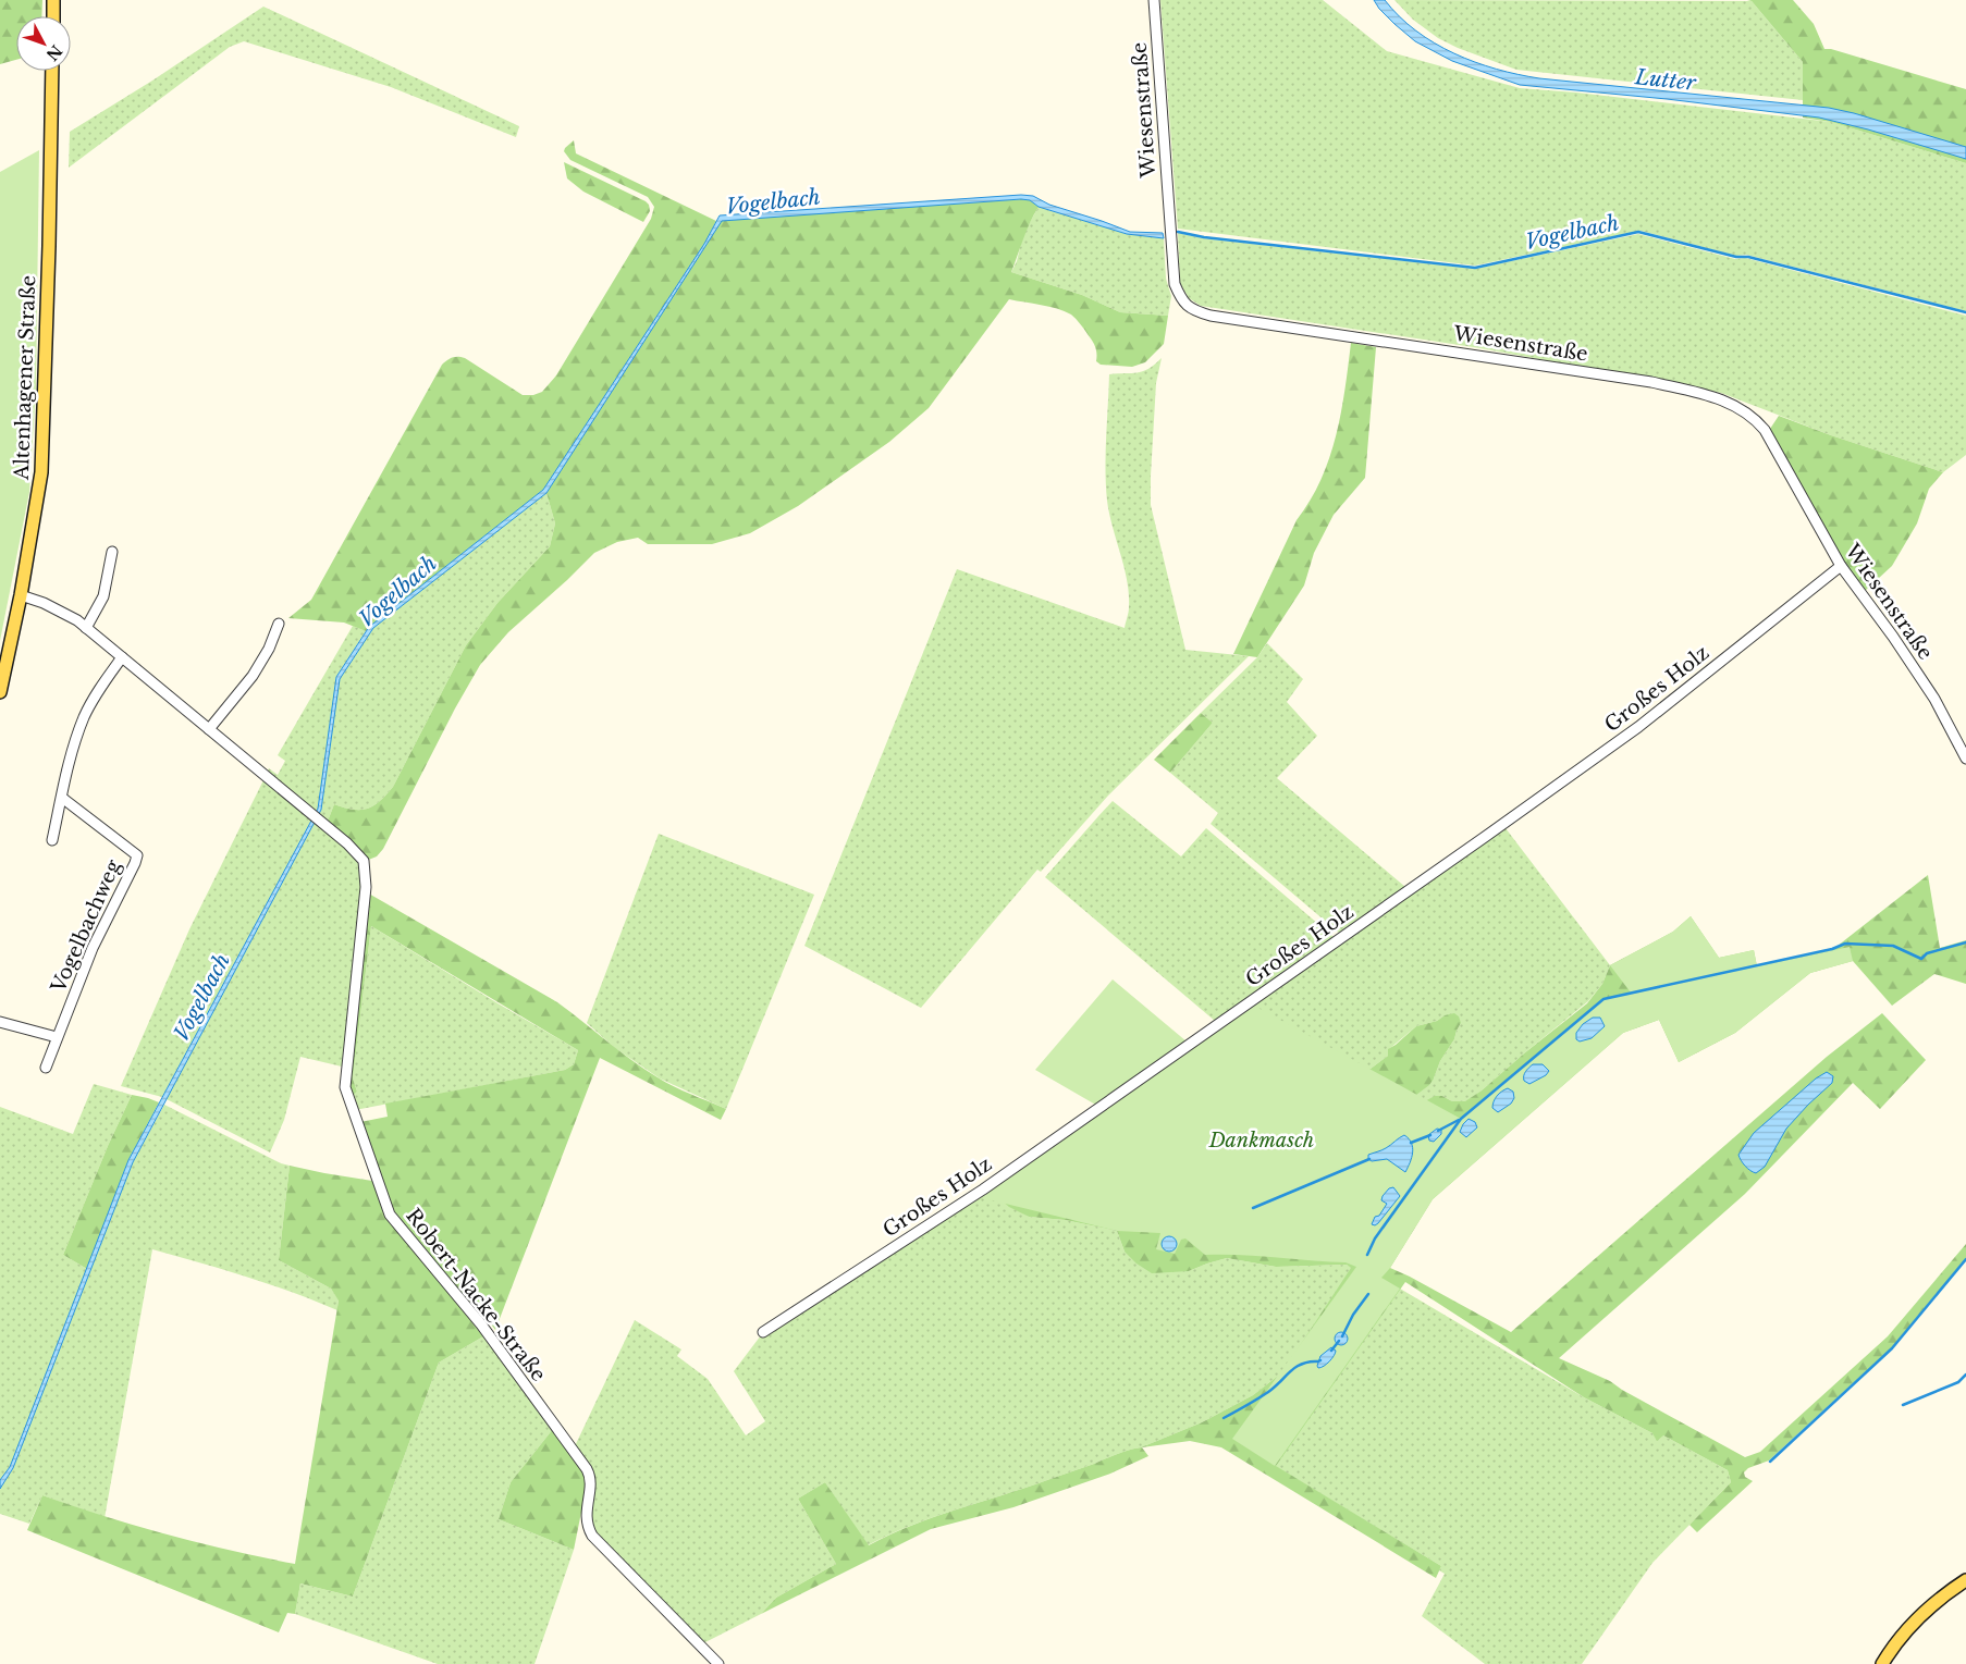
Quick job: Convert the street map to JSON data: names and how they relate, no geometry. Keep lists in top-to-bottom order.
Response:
{
  "streets": {
    "main road": ["Altenhagener Straße"],
    "street": [
      "Wiesenstraße",
      "Großes Holz",
      "Vogelbachweg",
      "Robert-Nacke-Straße"
    ]
  },
  "crossings": [
    ["Wiesenstraße", "Großes Holz"],
    ["Altenhagener Straße", "Robert-Nacke-Straße"]
  ],
  "water": ["Lutter", "Vogelbach"],
  "parks": ["Dankmasch"],
  "north": "bottom right"
}
